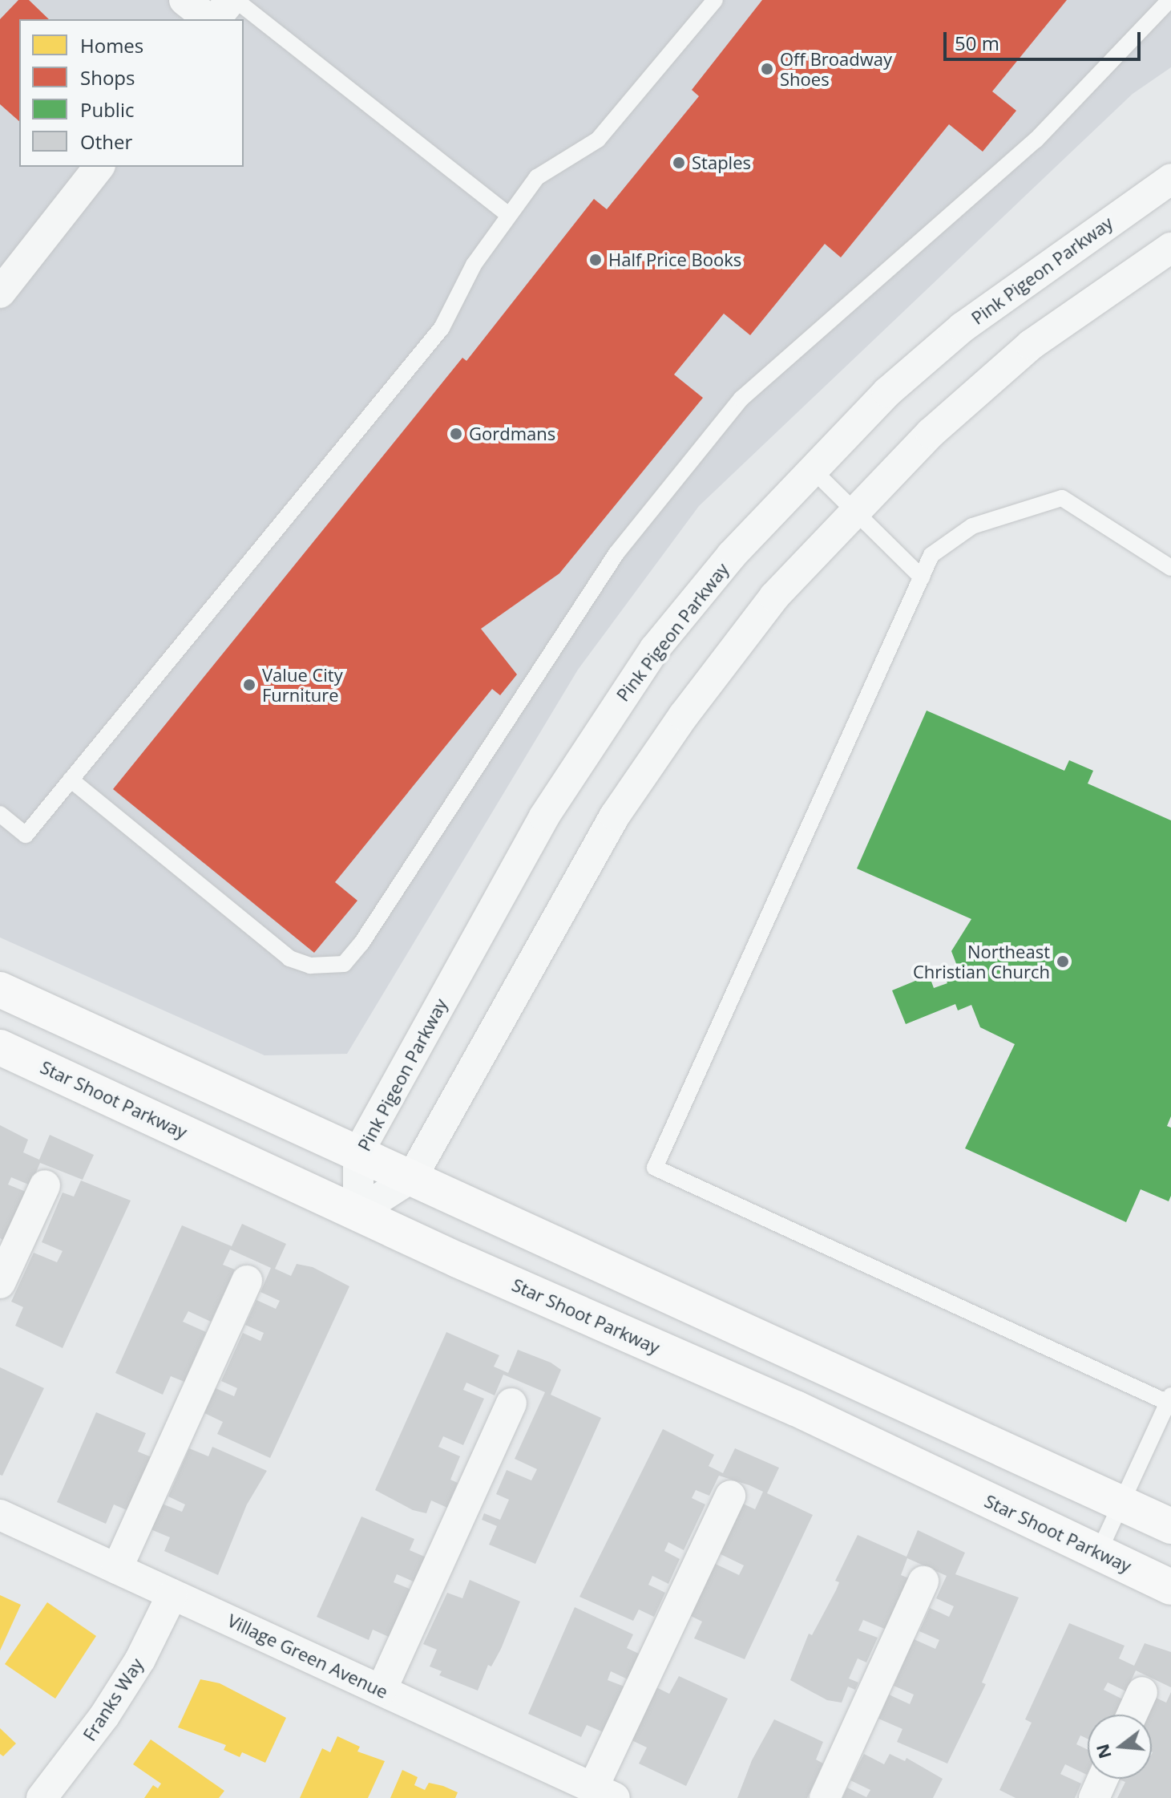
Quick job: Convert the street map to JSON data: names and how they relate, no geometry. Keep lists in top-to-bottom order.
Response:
{
  "streets": {
    "street": [
      "Pink Pigeon Parkway",
      "Star Shoot Parkway",
      "Village Green Avenue",
      "Franks Way"
    ]
  },
  "crossings": [
    ["Pink Pigeon Parkway", "Star Shoot Parkway"],
    ["Village Green Avenue", "Franks Way"]
  ],
  "places": [
    "Off Broadway Shoes",
    "Staples",
    "Half Price Books",
    "Gordmans",
    "Value City Furniture",
    "Northeast Christian Church"
  ],
  "legend": [
    "Homes",
    "Shops",
    "Public",
    "Other"
  ],
  "scale_bar": "50 m",
  "north": "left"
}
